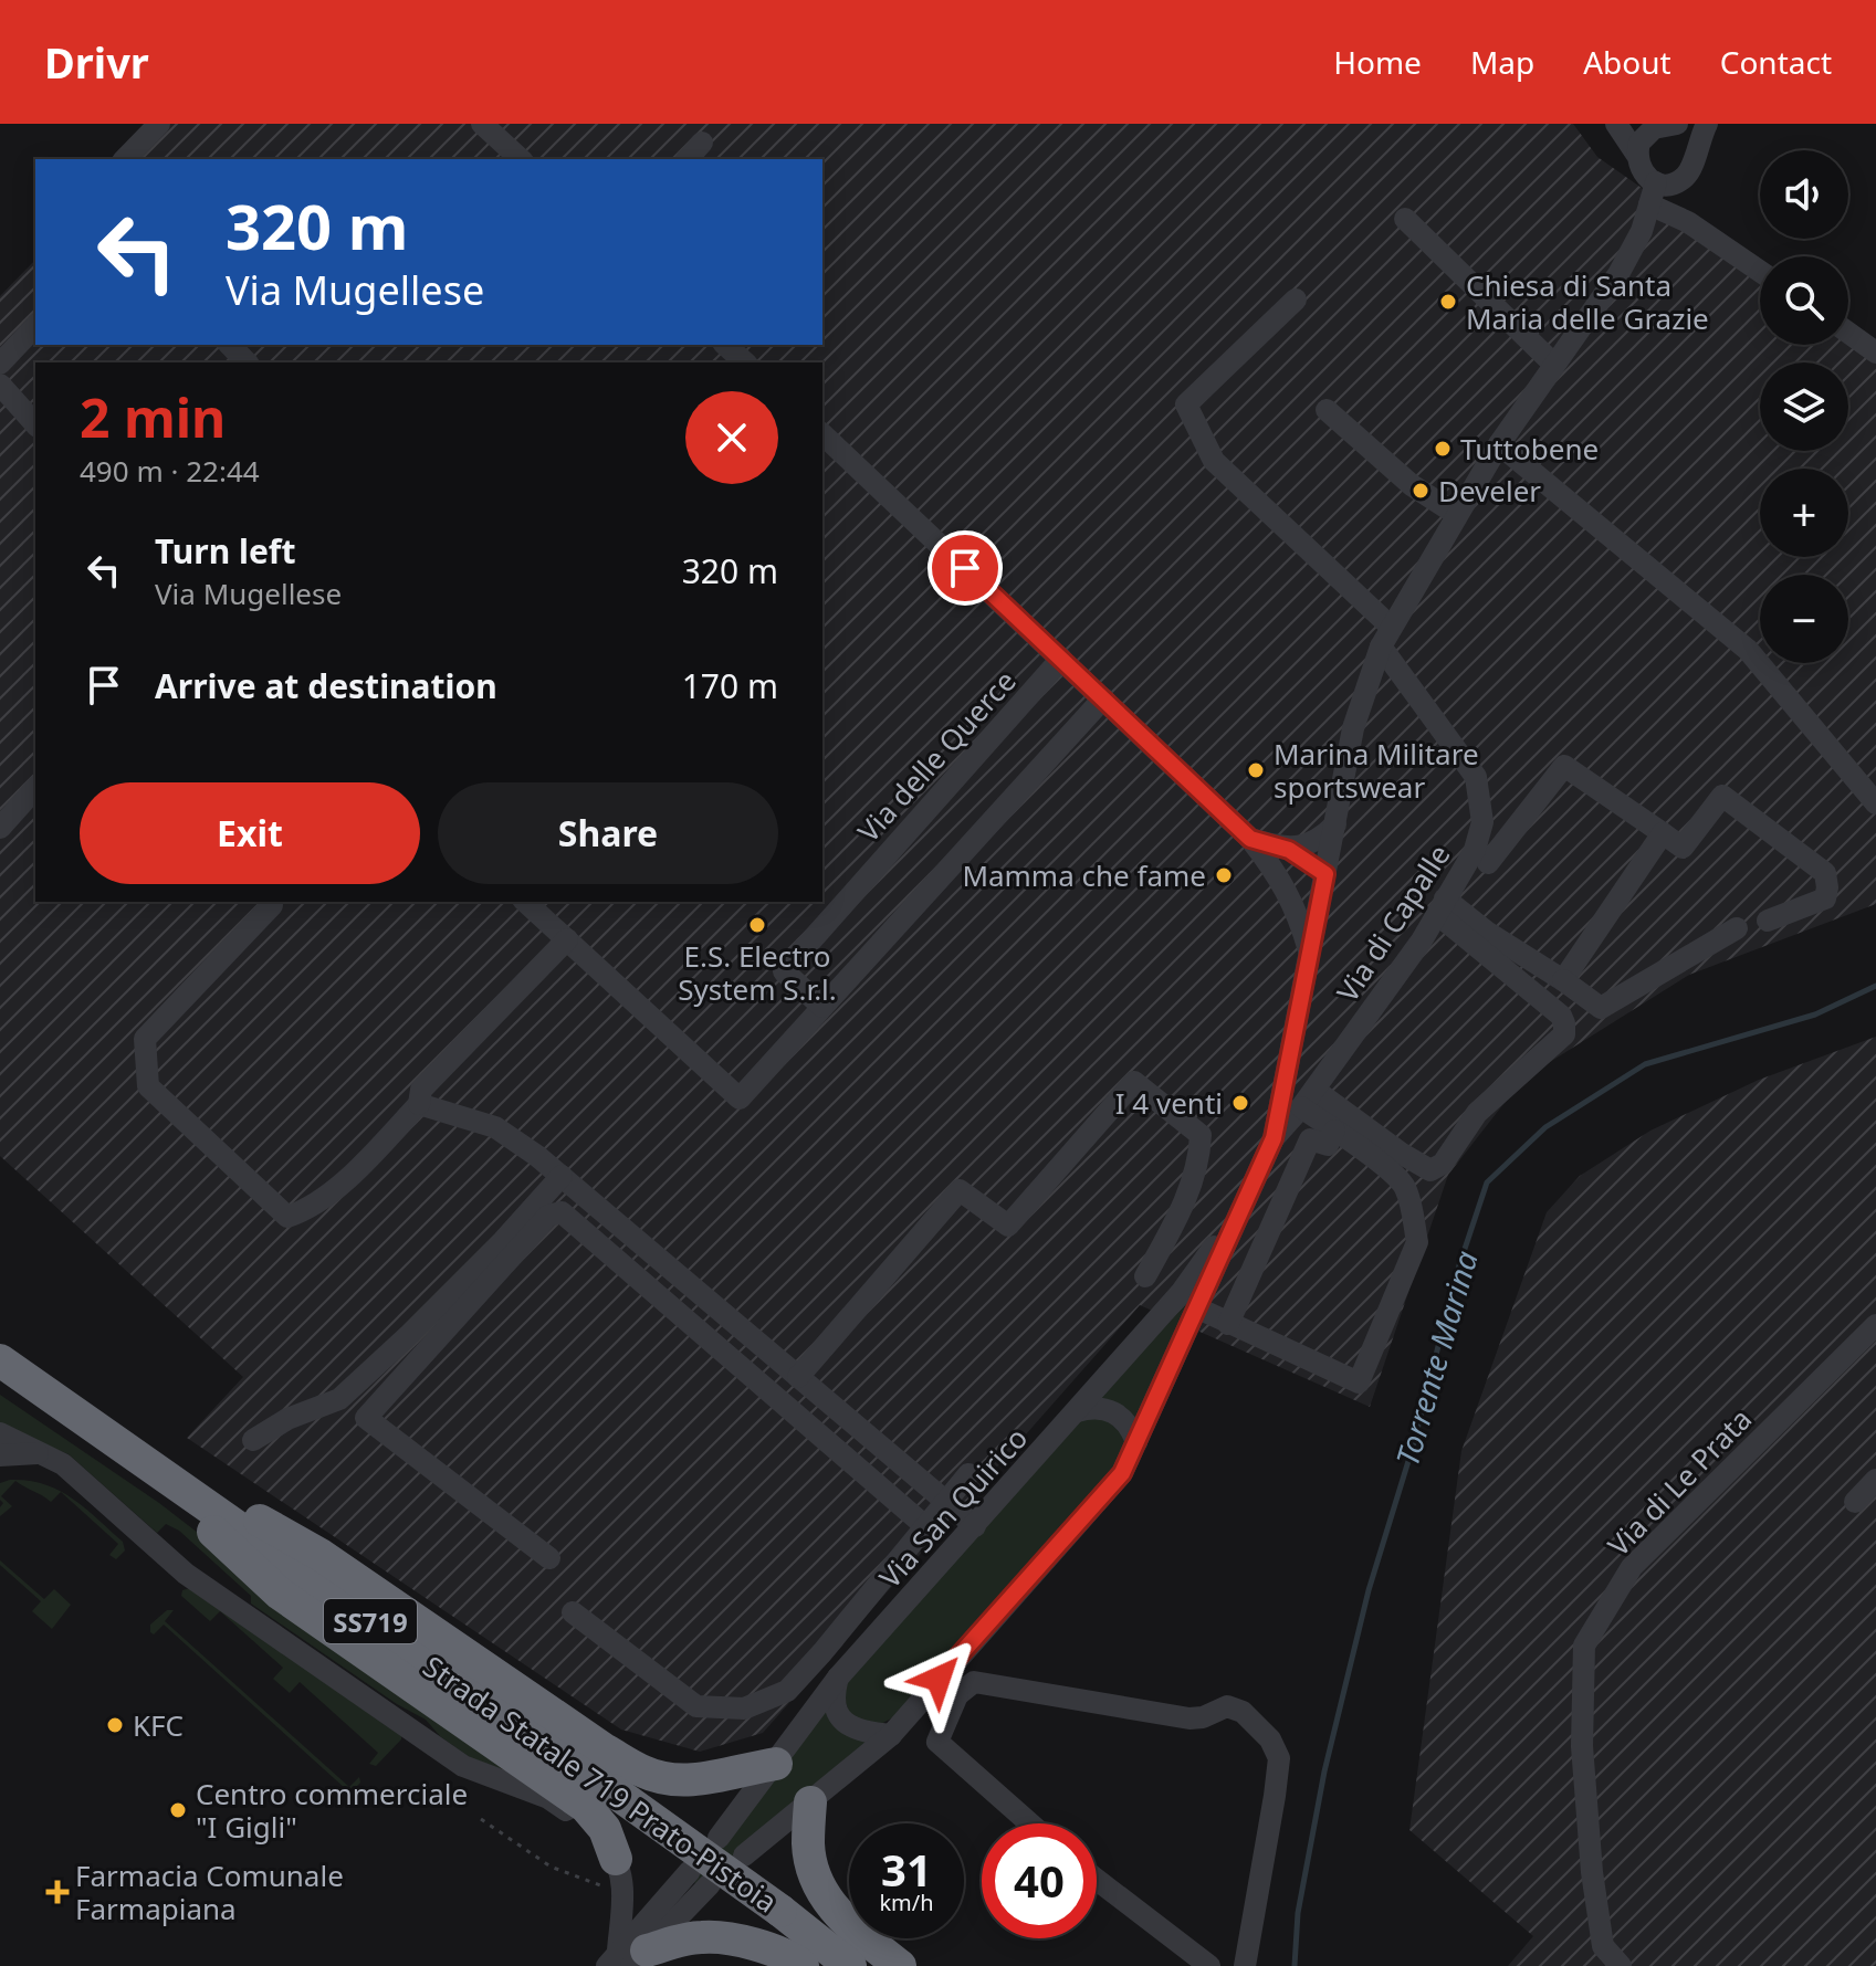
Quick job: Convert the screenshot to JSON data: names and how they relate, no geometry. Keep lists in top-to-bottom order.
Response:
{
  "streets": {
    "highway": ["SS719", "Strada Statale 719 Prato-Pistoia"],
    "street": [
      "Via delle Querce",
      "Via di Capalle",
      "Via di Le Prata",
      "Via San Quirico"
    ]
  },
  "crossings": [
    ["Via di Capalle", "Via San Quirico"]
  ],
  "water": ["Torrente Marina"],
  "places": {
    "other": [
      "Chiesa di Santa Maria delle Grazie",
      "Tuttobene",
      "Develer",
      "Marina Militare sportswear",
      "Mamma che fame",
      "E.S. Electro System S.r.l.",
      "I 4 venti",
      "KFC",
      "Centro commerciale \"I Gigli\""
    ],
    "health": ["Farmacia Comunale Farmapiana"]
  },
  "page": {
    "header": "Drivr",
    "nav": [
      "Home",
      "Map",
      "About",
      "Contact"
    ],
    "map_buttons": ["+", "−"],
    "turn": ["320 m", "Via Mugellese"],
    "heading": ["2 min", "490 m · 22:44"],
    "list": [
      {
        "name": "Turn left",
        "note": "Via Mugellese",
        "value": "320 m"
      },
      {
        "name": "Arrive at destination",
        "value": "170 m"
      }
    ],
    "buttons": ["Exit", "Share"],
    "speed": "31 km/h",
    "limit": "40"
  }
}
